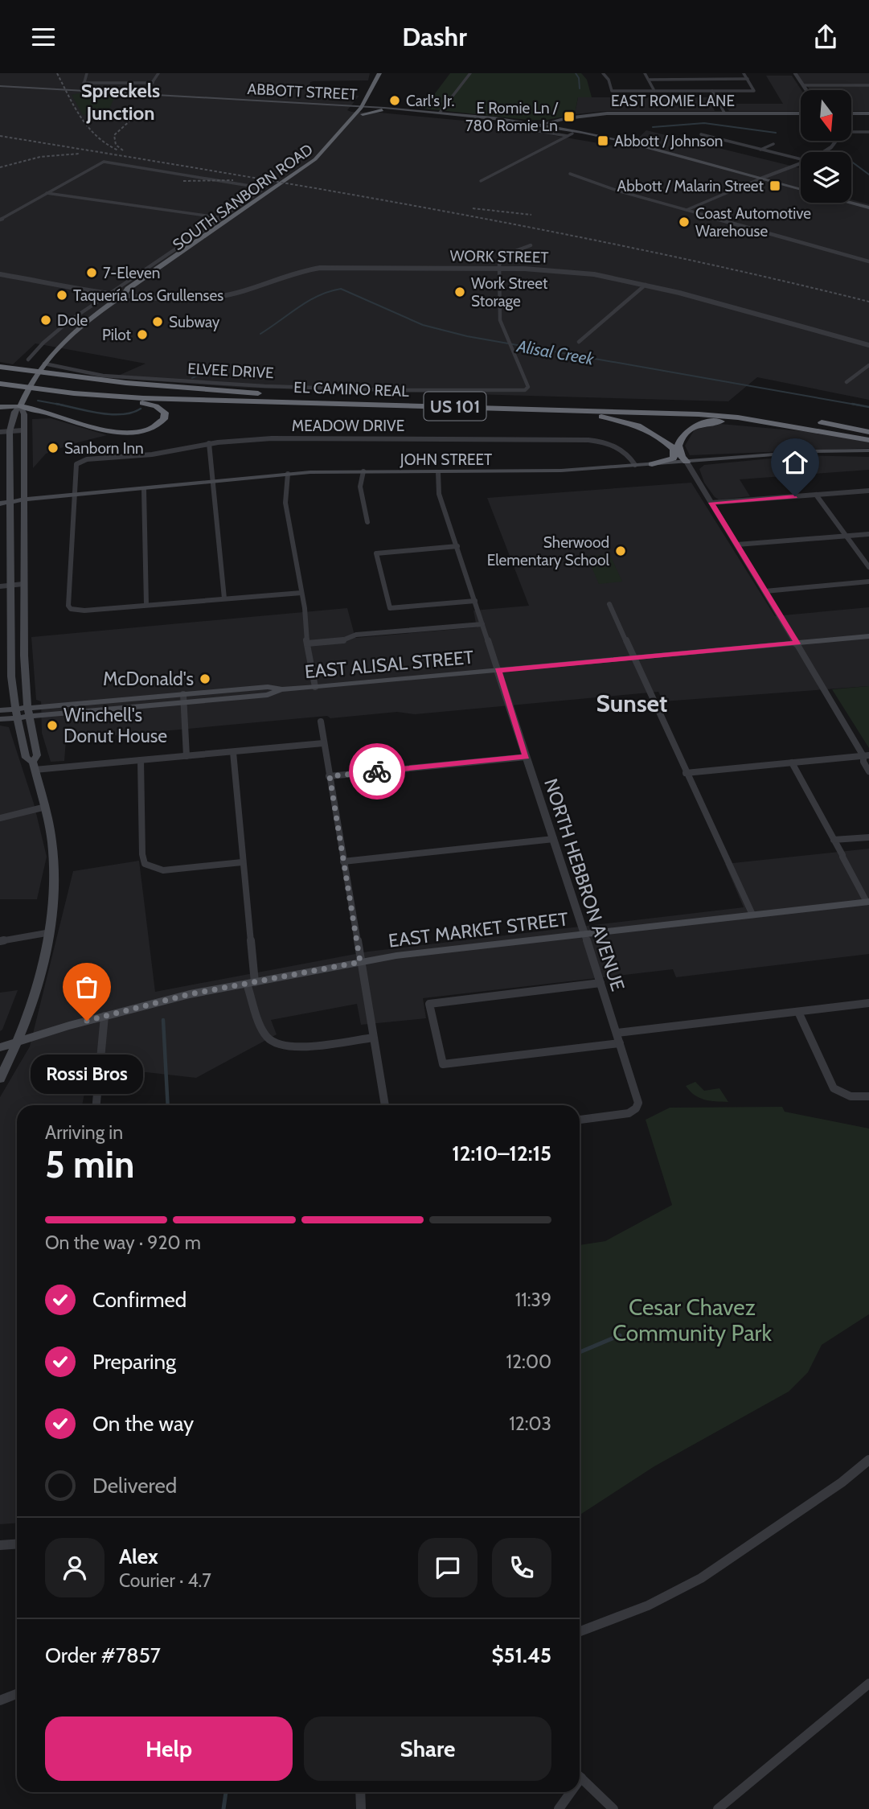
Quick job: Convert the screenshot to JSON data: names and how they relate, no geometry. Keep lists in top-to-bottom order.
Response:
{
  "streets": {
    "highway": ["SOUTH SANBORN ROAD", "EL CAMINO REAL", "US 101"],
    "main road": [
      "ABBOTT STREET",
      "EAST ROMIE LANE",
      "JOHN STREET",
      "EAST ALISAL STREET",
      "EAST MARKET STREET"
    ],
    "street": [
      "WORK STREET",
      "ELVEE DRIVE",
      "MEADOW DRIVE",
      "NORTH HEBBRON AVENUE"
    ]
  },
  "crossings": [
    ["ABBOTT STREET", "EAST ROMIE LANE"],
    ["ABBOTT STREET", "SOUTH SANBORN ROAD"],
    ["SOUTH SANBORN ROAD", "WORK STREET"],
    ["SOUTH SANBORN ROAD", "ELVEE DRIVE"],
    ["SOUTH SANBORN ROAD", "JOHN STREET"],
    ["SOUTH SANBORN ROAD", "EAST ALISAL STREET"],
    ["WORK STREET", "ELVEE DRIVE"],
    ["MEADOW DRIVE", "JOHN STREET"],
    ["EAST ALISAL STREET", "NORTH HEBBRON AVENUE"],
    ["NORTH HEBBRON AVENUE", "EAST MARKET STREET"]
  ],
  "districts": ["Spreckels Junction", "Sunset"],
  "water": ["Alisal Creek"],
  "parks": ["Cesar Chavez Community Park"],
  "places": {
    "other": [
      "Carl's Jr.",
      "Coast Automotive Warehouse",
      "7-Eleven",
      "Work Street Storage",
      "Taquería Los Grullenses",
      "Dole",
      "Subway",
      "Pilot",
      "Sanborn Inn",
      "Sherwood Elementary School",
      "McDonald's",
      "Winchell's Donut House",
      "Rossi Bros"
    ],
    "transit": ["E Romie Ln / 780 Romie Ln", "Abbott / Johnson", "Abbott / Malarin Street"]
  },
  "north": "bottom",
  "page": {
    "header": "Dashr",
    "bubble": "Rossi Bros",
    "heading": ["5 min", "Arriving in", "12:10–12:15"],
    "panel": [
      "Alex",
      "Courier · 4.7",
      "Order #7857",
      "$51.45"
    ],
    "bar": "On the way · 920 m",
    "list": [
      ["Confirmed", "11:39"],
      ["Preparing", "12:00"],
      ["On the way", "12:03"],
      "Delivered"
    ],
    "buttons": ["Help", "Share"]
  }
}
